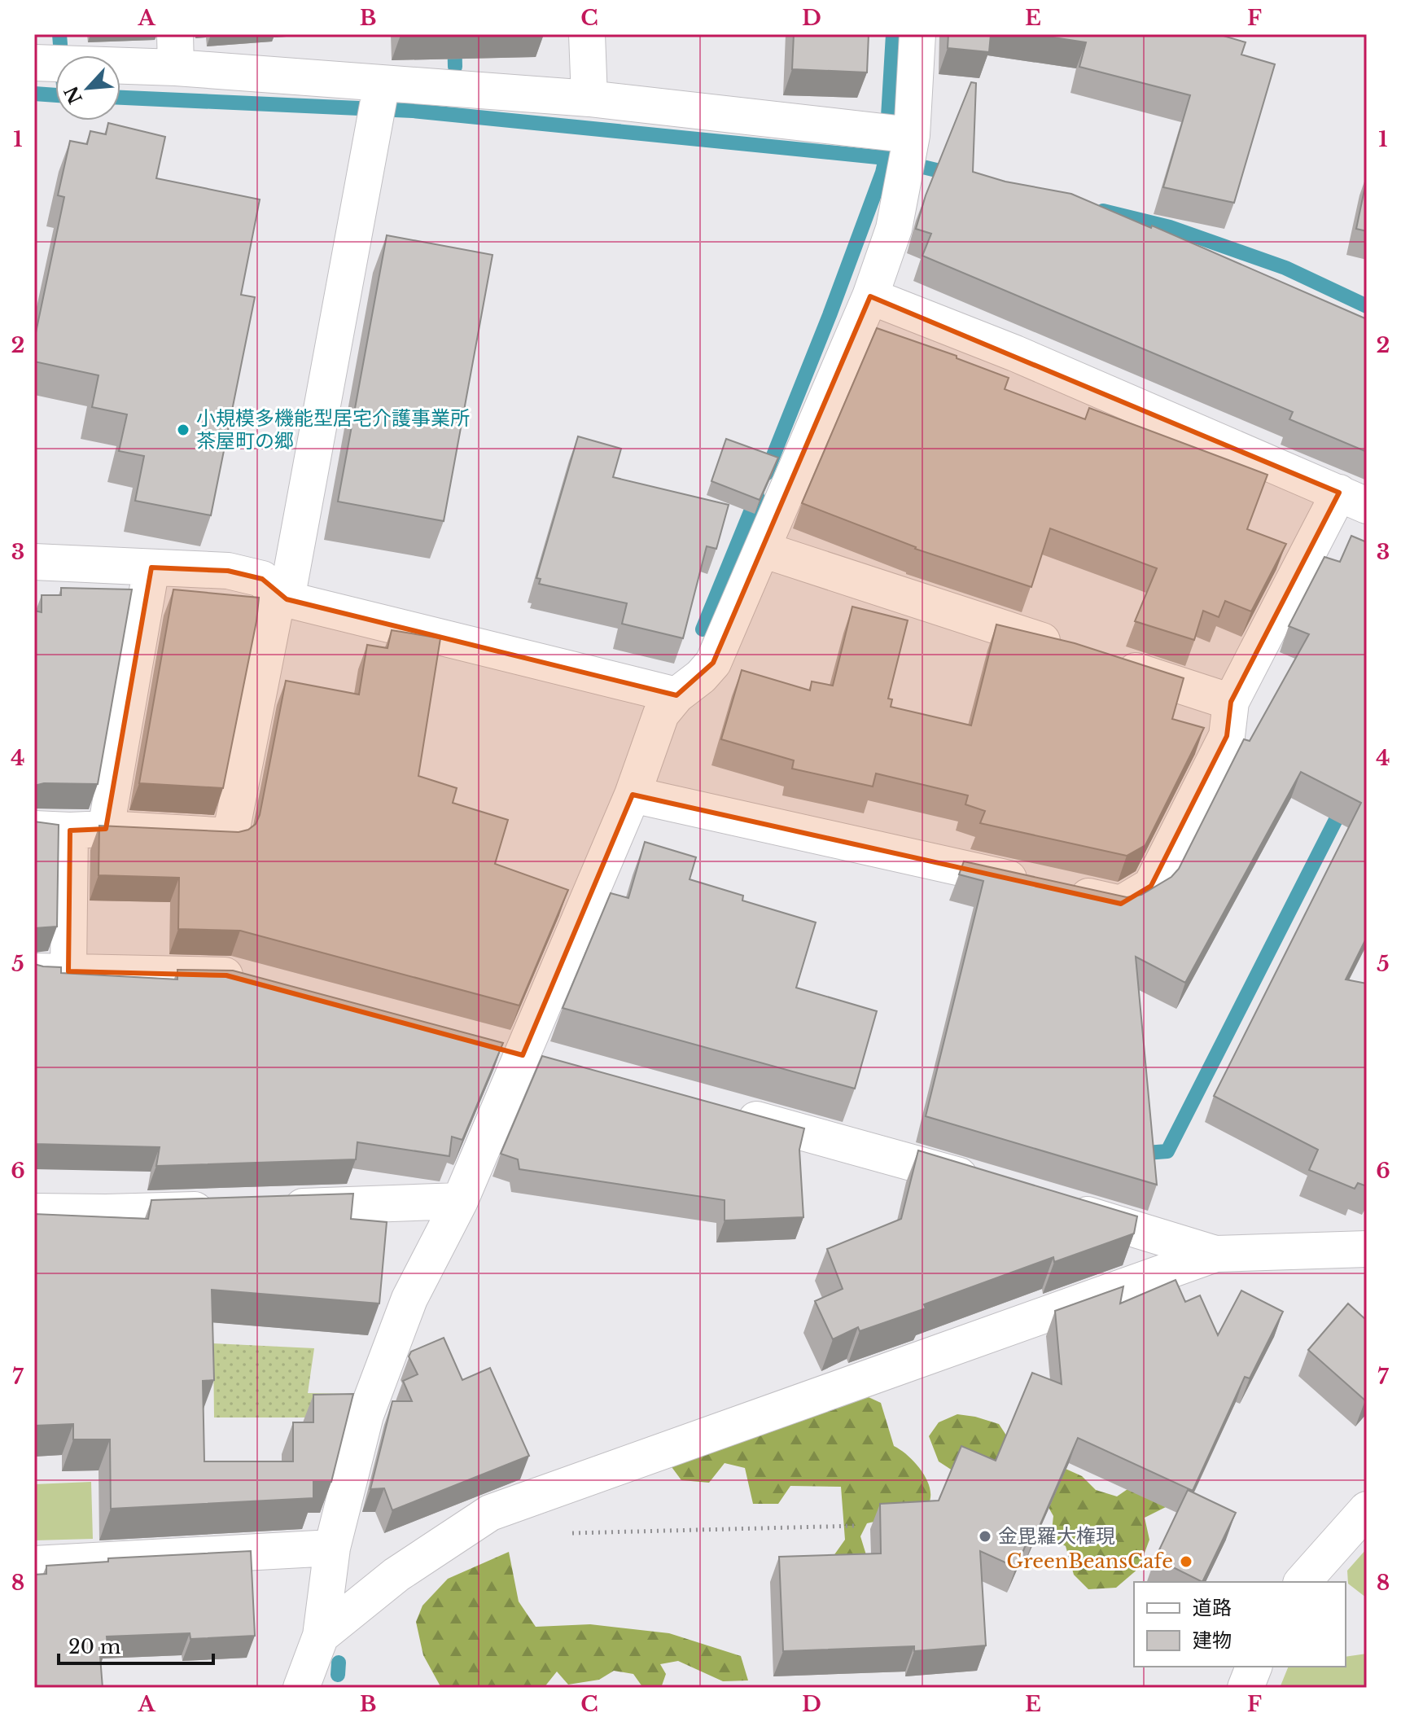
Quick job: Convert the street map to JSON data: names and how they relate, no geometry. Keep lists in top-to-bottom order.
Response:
{
  "places": ["小規模多機能型居宅介護事業所 茶屋町の郷", "金毘羅大権現", "GreenBeansCafe"],
  "legend": ["道路", "建物"],
  "scale_bar": "20 m",
  "north": "bottom left",
  "grid": {
    "columns": [
      "A",
      "B",
      "C",
      "D",
      "E",
      "F"
    ],
    "rows": [
      "1",
      "2",
      "3",
      "4",
      "5",
      "6",
      "7",
      "8"
    ]
  }
}
